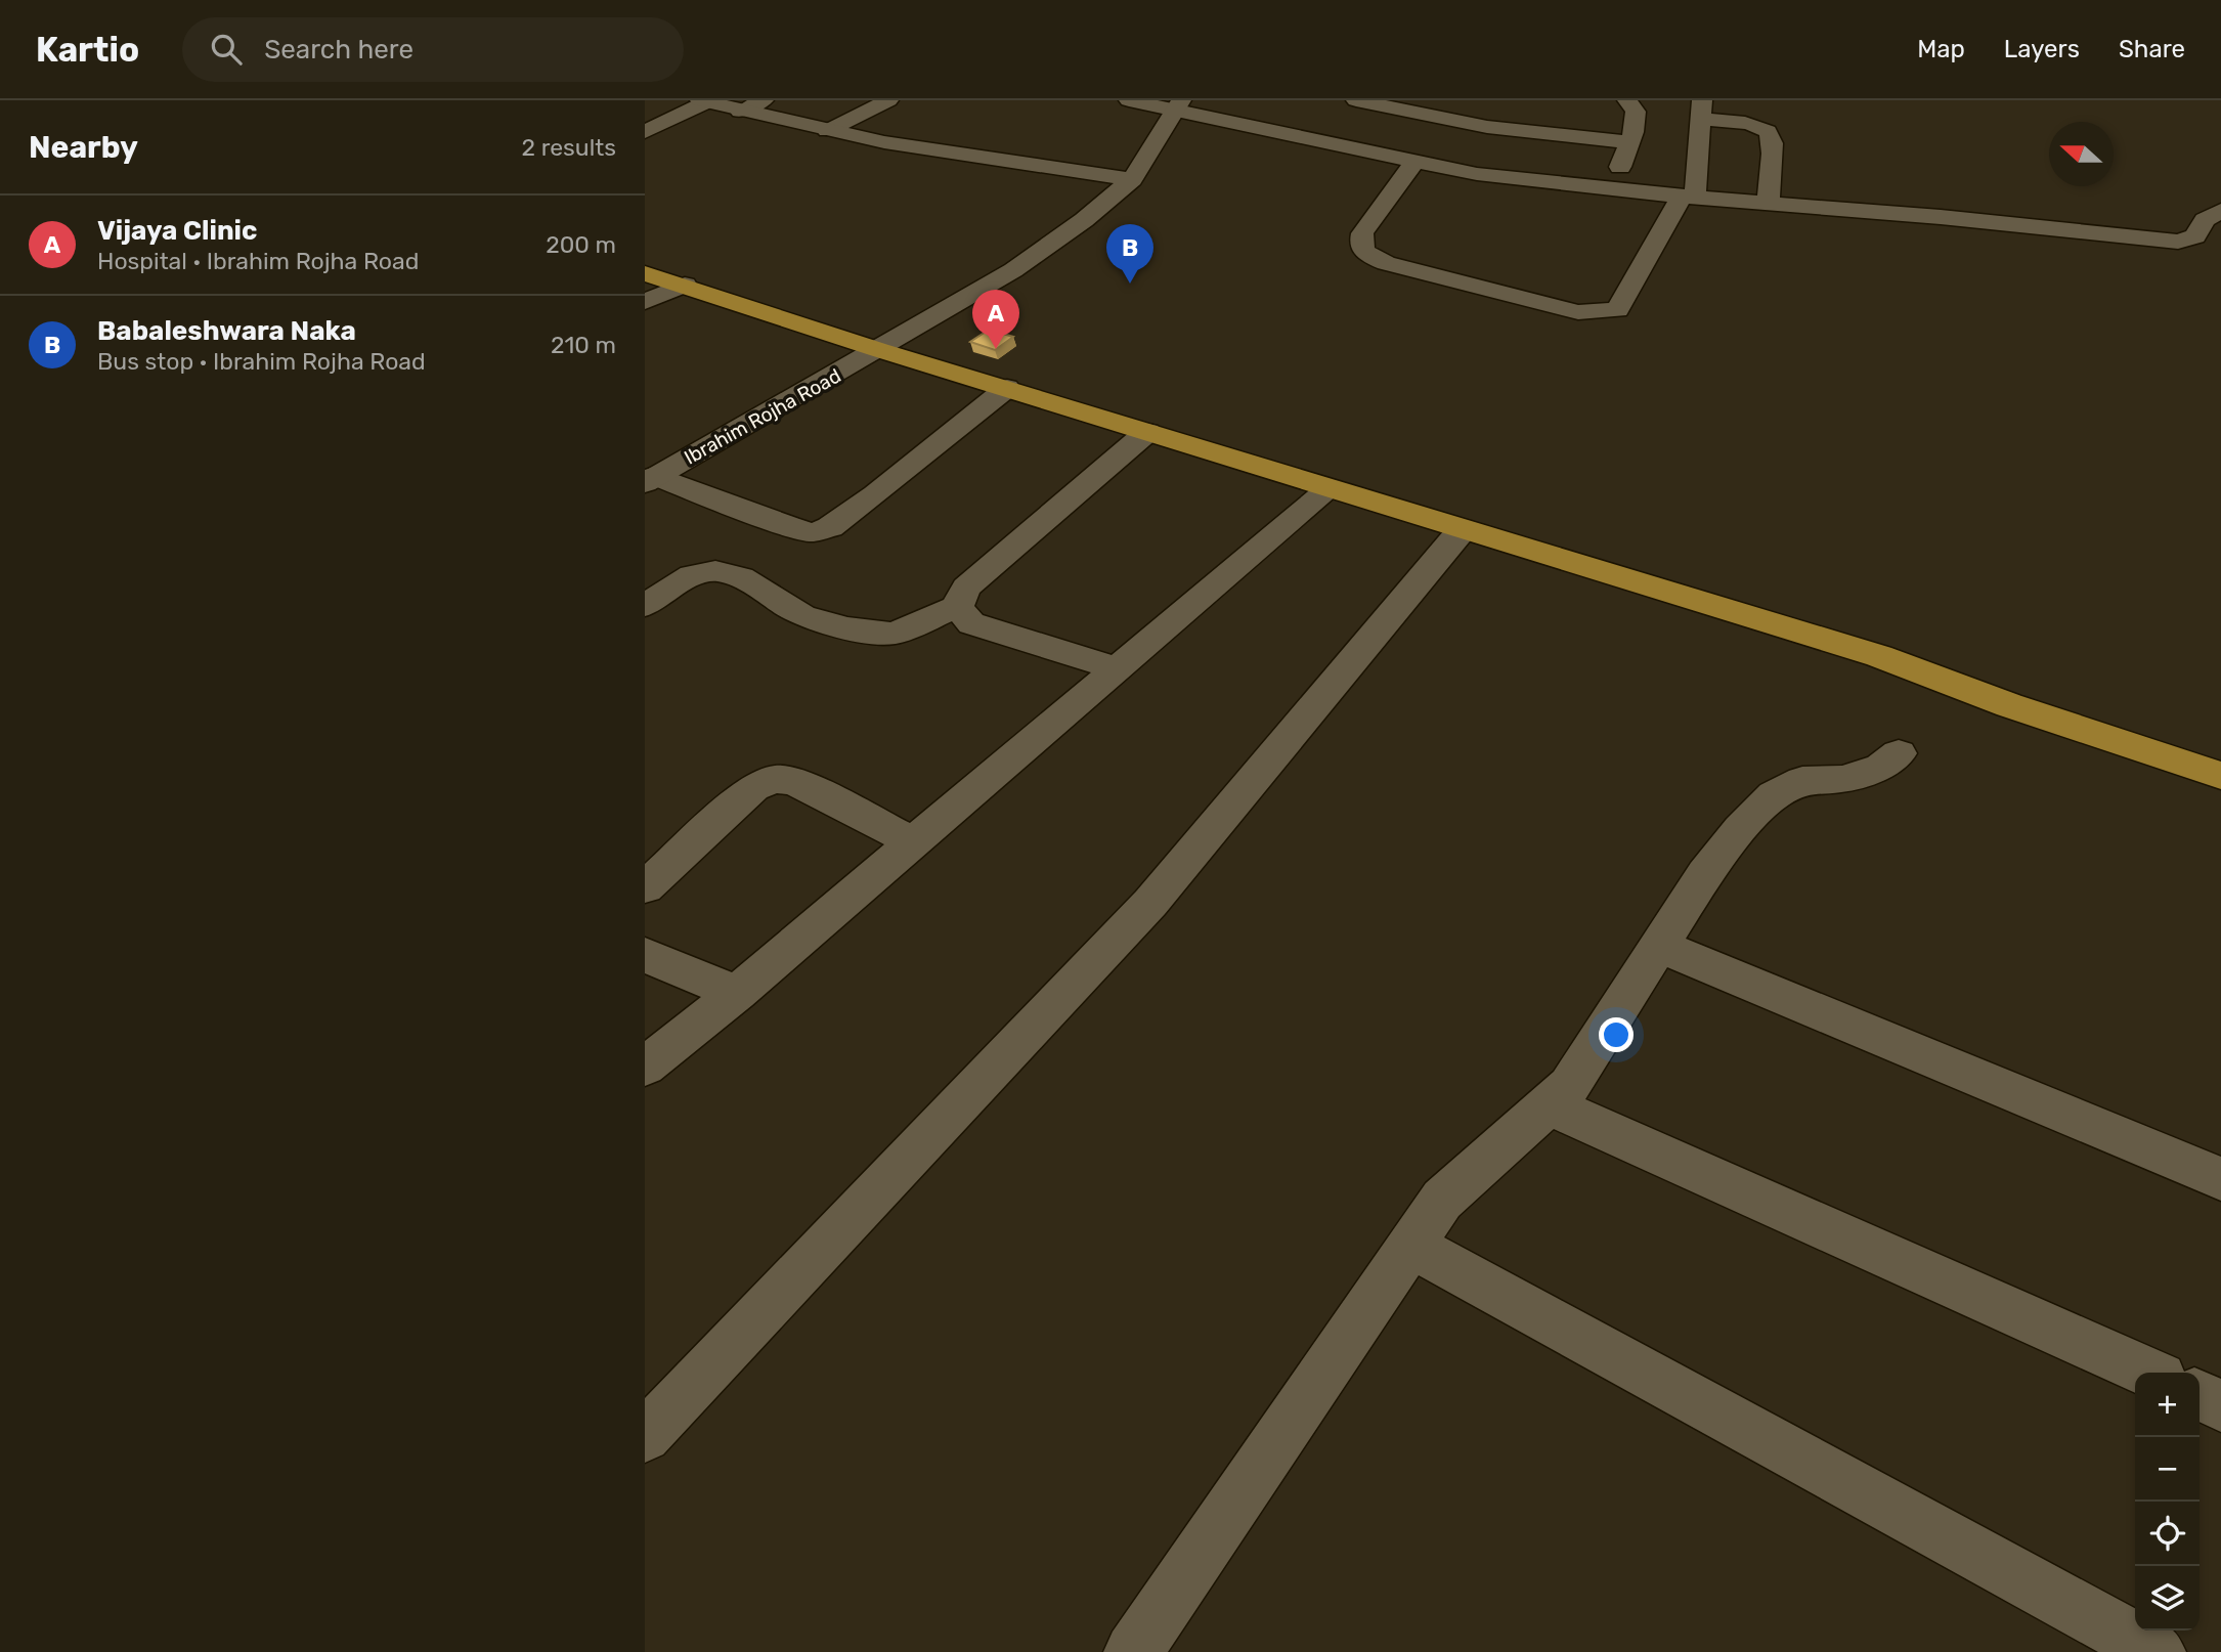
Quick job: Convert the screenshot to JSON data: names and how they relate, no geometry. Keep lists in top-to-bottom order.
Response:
{
  "streets": {
    "street": ["Ibrahim Rojha Road"]
  },
  "north": "left",
  "page": {
    "header": "Kartio",
    "search": "Search here",
    "nav": ["Map", "Layers", "Share"],
    "heading": ["Nearby", "2 results"],
    "list": [
      {
        "mark": "A",
        "name": "Vijaya Clinic",
        "note": "Hospital · Ibrahim Rojha Road",
        "value": "200 m"
      },
      {
        "mark": "B",
        "name": "Babaleshwara Naka",
        "note": "Bus stop · Ibrahim Rojha Road",
        "value": "210 m"
      }
    ],
    "pins": ["B", "A"],
    "map_buttons": ["+", "−"]
  }
}
